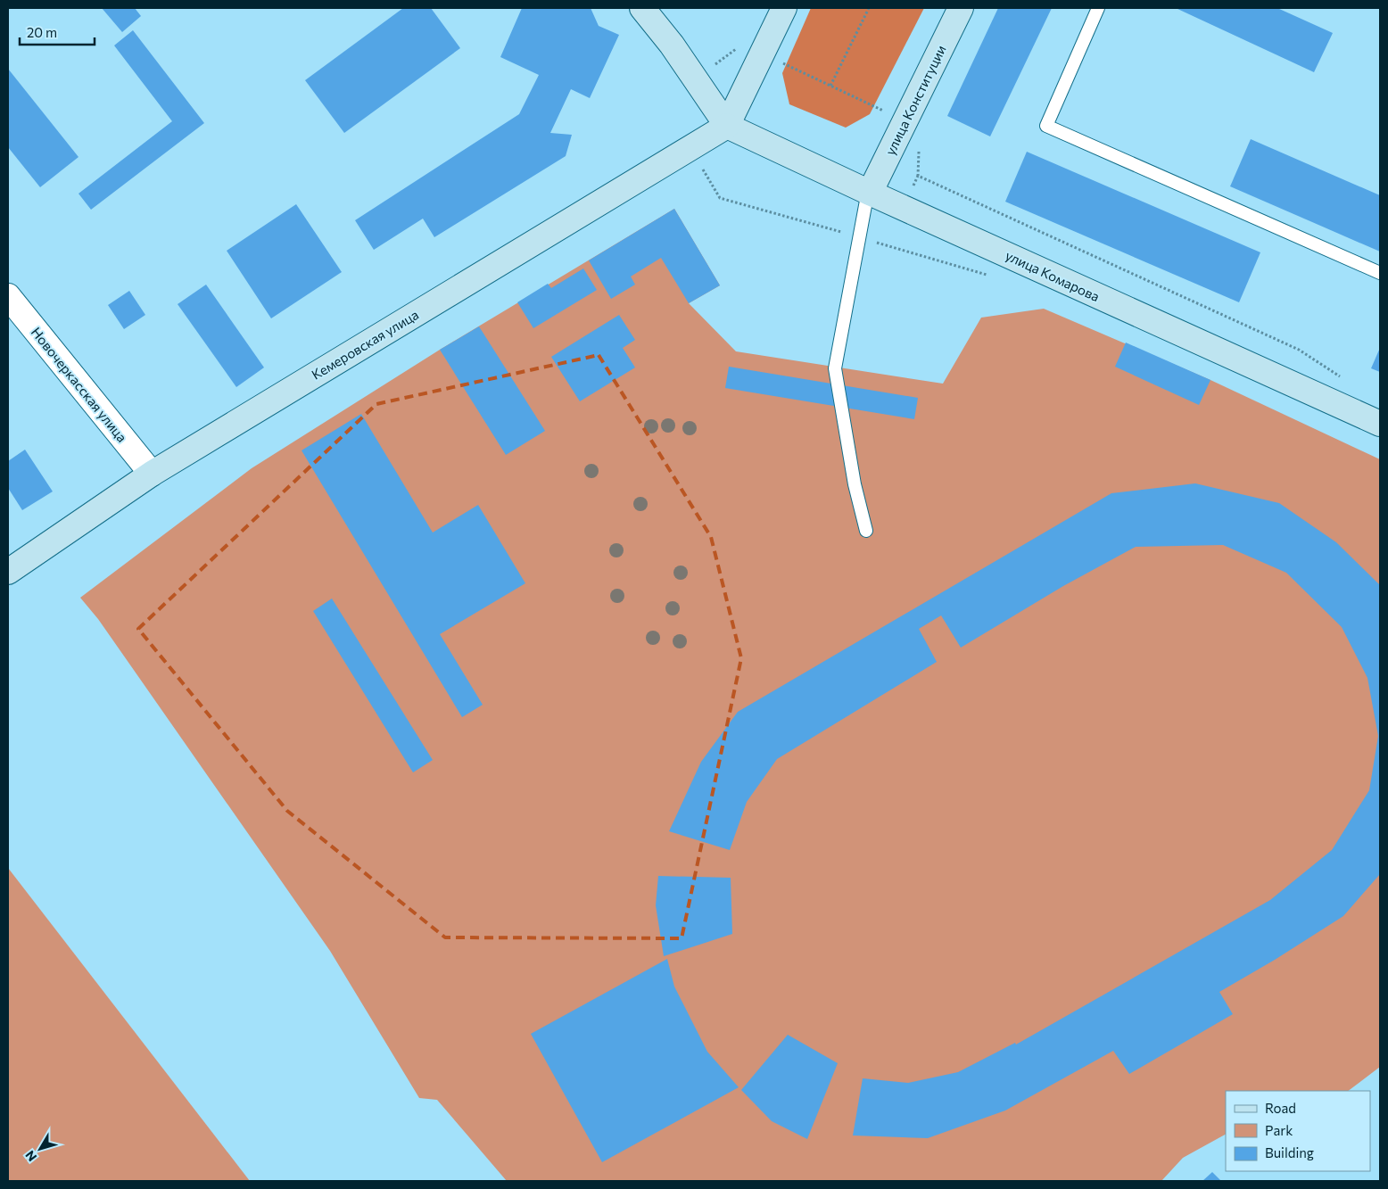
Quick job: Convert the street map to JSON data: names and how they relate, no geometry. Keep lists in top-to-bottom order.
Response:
{
  "streets": {
    "main road": ["улица Конституции", "улица Комарова", "Кемеровская улица"],
    "street": ["Новочеркасская улица"]
  },
  "crossings": [
    ["улица Конституции", "улица Комарова"],
    ["улица Комарова", "Кемеровская улица"],
    ["Кемеровская улица", "Новочеркасская улица"]
  ],
  "legend": ["Road", "Park", "Building"],
  "scale_bar": "20 m",
  "north": "bottom left"
}
